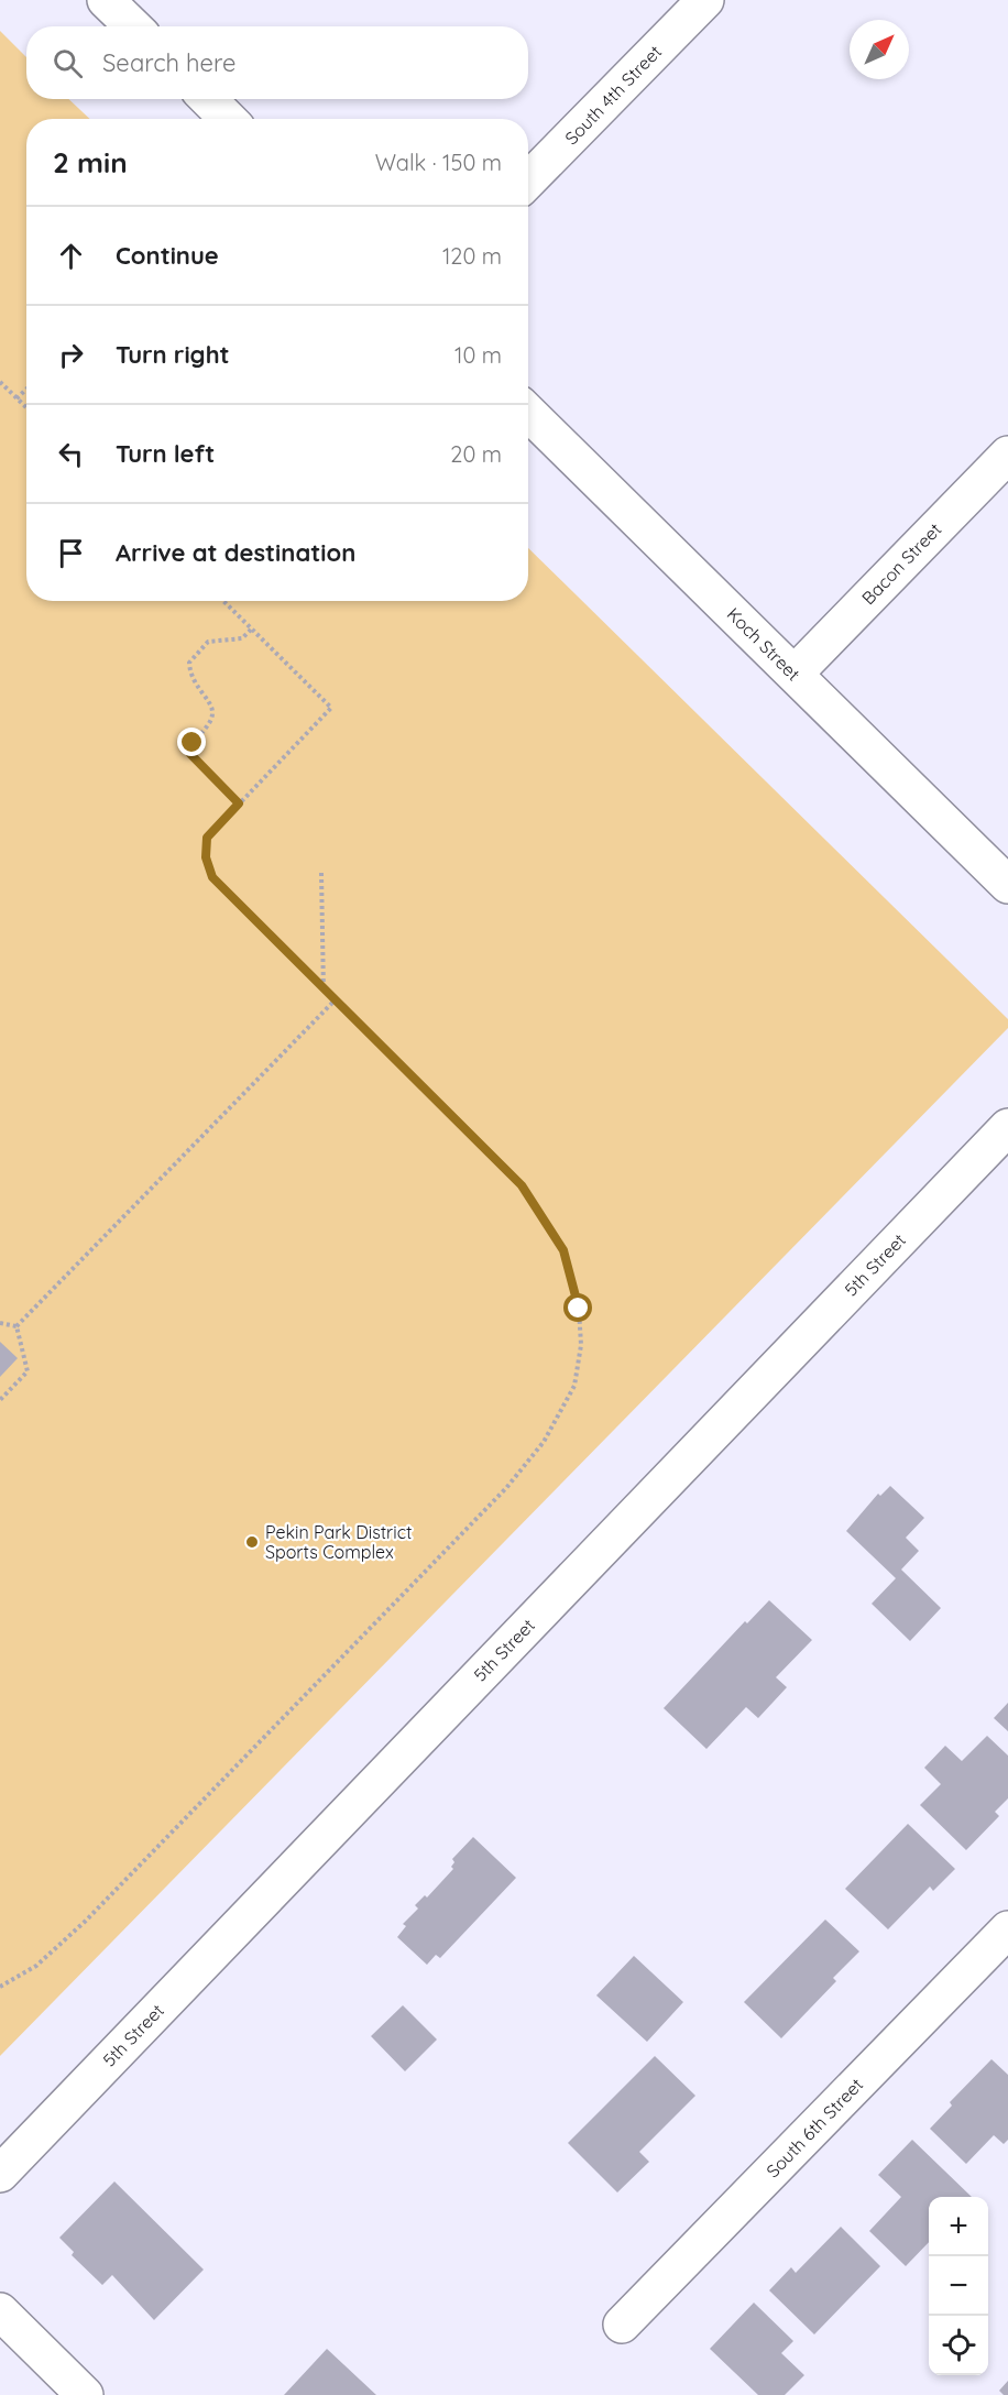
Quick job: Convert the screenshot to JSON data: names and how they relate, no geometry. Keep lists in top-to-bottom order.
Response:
{
  "streets": {
    "street": [
      "South 4th Street",
      "Bacon Street",
      "Koch Street",
      "5th Street",
      "South 6th Street"
    ]
  },
  "crossings": [
    ["Bacon Street", "Koch Street"]
  ],
  "places": ["Pekin Park District Sports Complex"],
  "north": "top right",
  "page": {
    "search": "Search here",
    "heading": ["2 min", "Walk · 150 m"],
    "list": [
      ["Continue", "120 m"],
      ["Turn right", "10 m"],
      ["Turn left", "20 m"],
      "Arrive at destination"
    ],
    "map_buttons": ["+", "−"]
  }
}
